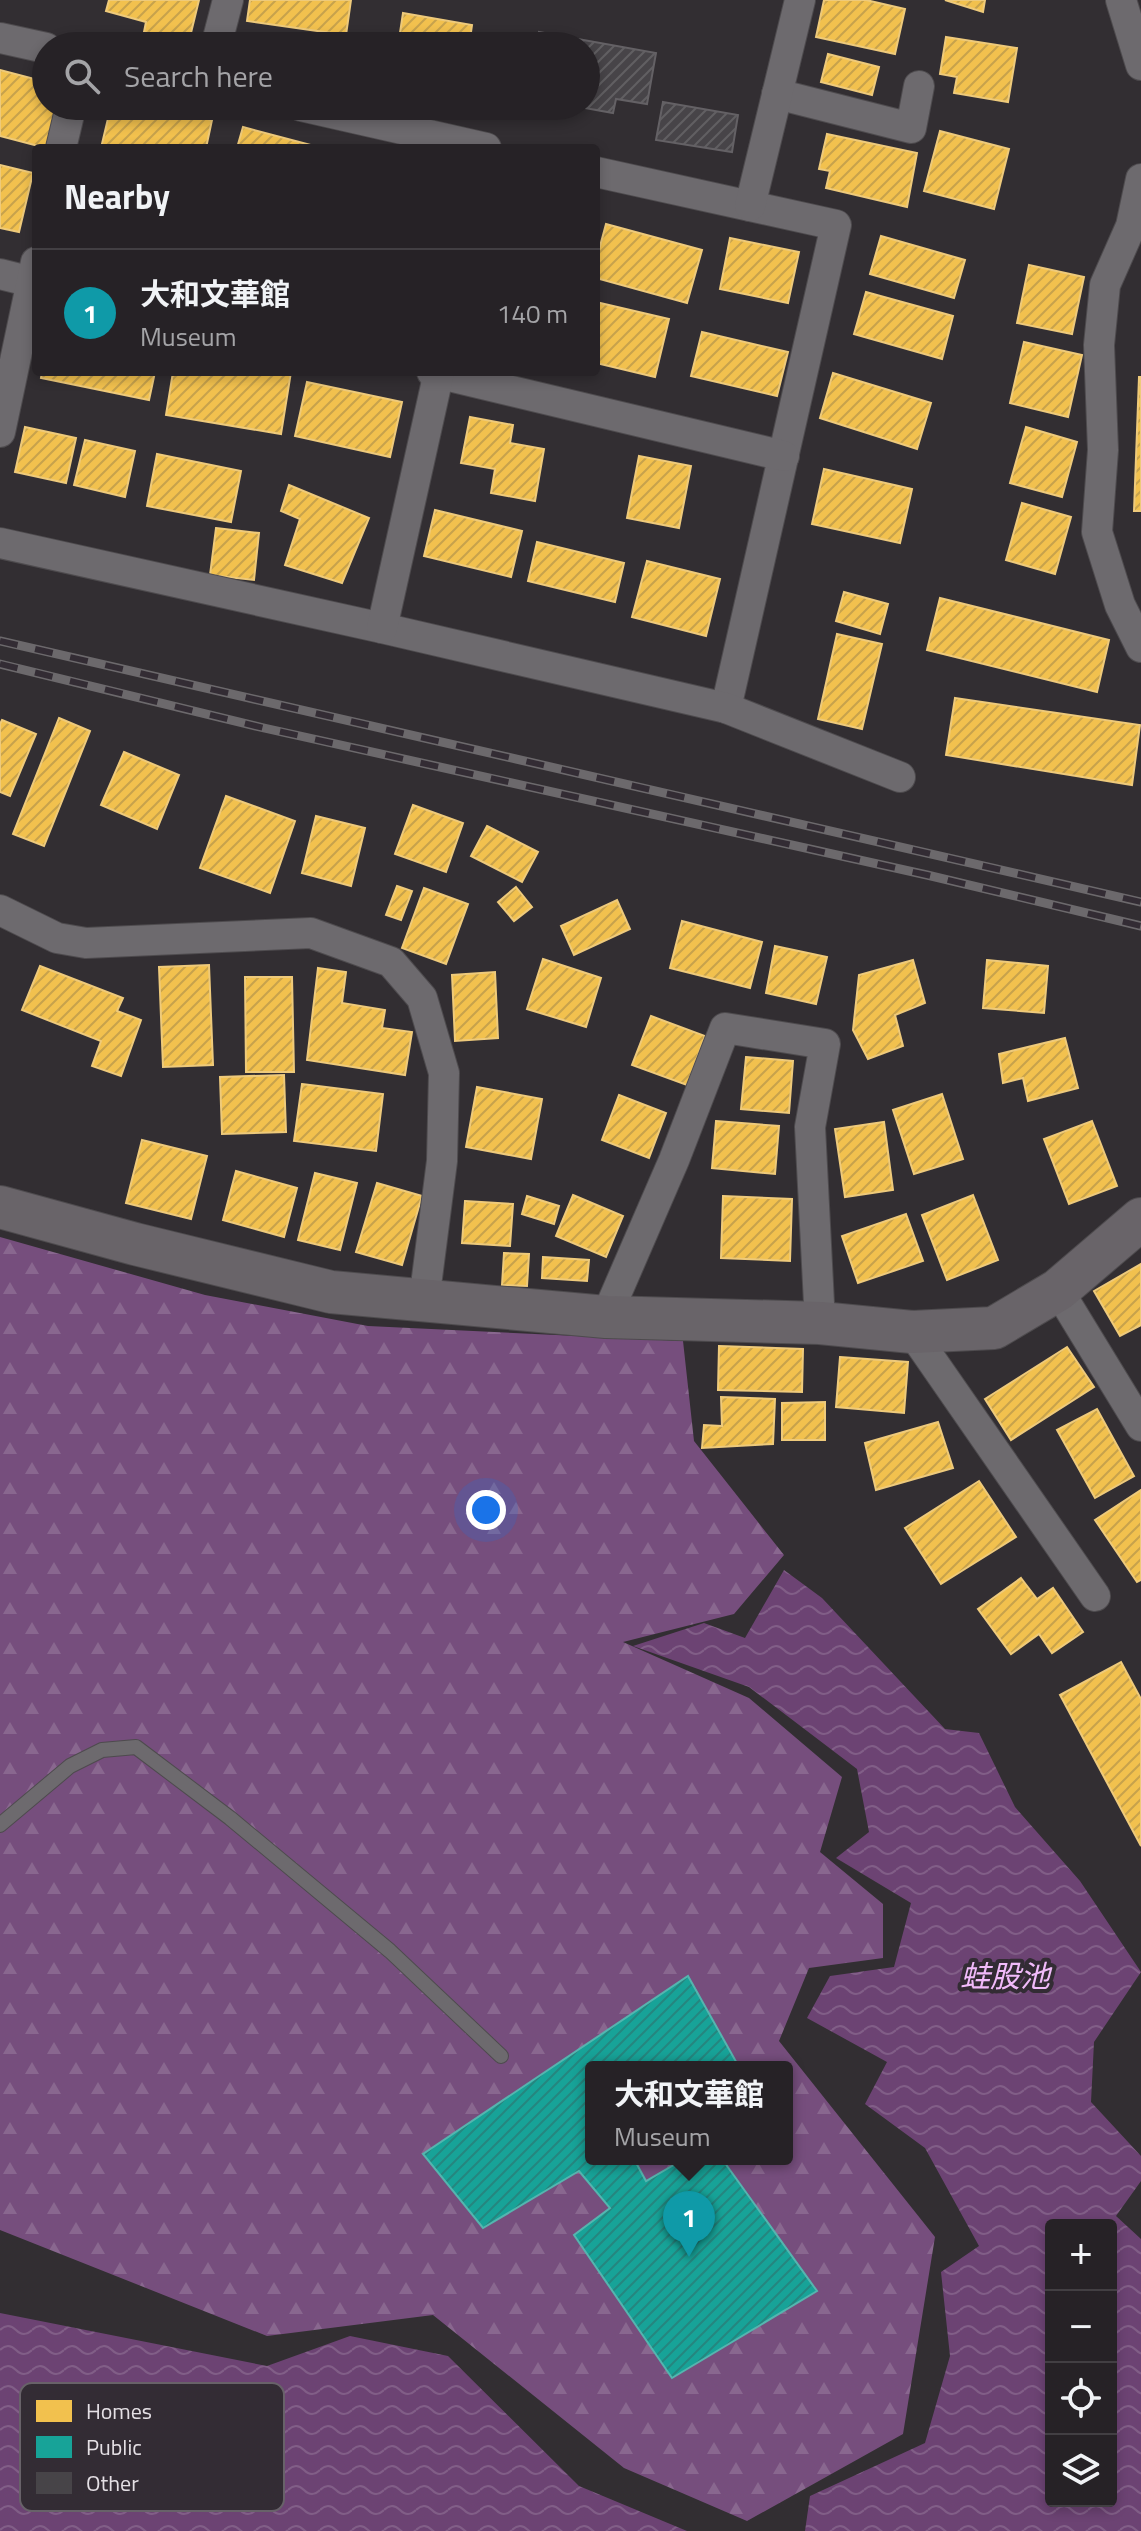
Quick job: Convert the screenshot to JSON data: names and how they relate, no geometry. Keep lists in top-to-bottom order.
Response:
{
  "water": ["蛙股池"],
  "legend": ["Homes", "Public", "Other"],
  "page": {
    "search": "Search here",
    "heading": "Nearby",
    "list": [
      {
        "mark": "1",
        "name": "大和文華館",
        "note": "Museum",
        "value": "140 m"
      }
    ],
    "popup": ["大和文華館", "Museum"],
    "pins": "1",
    "map_buttons": ["+", "−"]
  }
}
